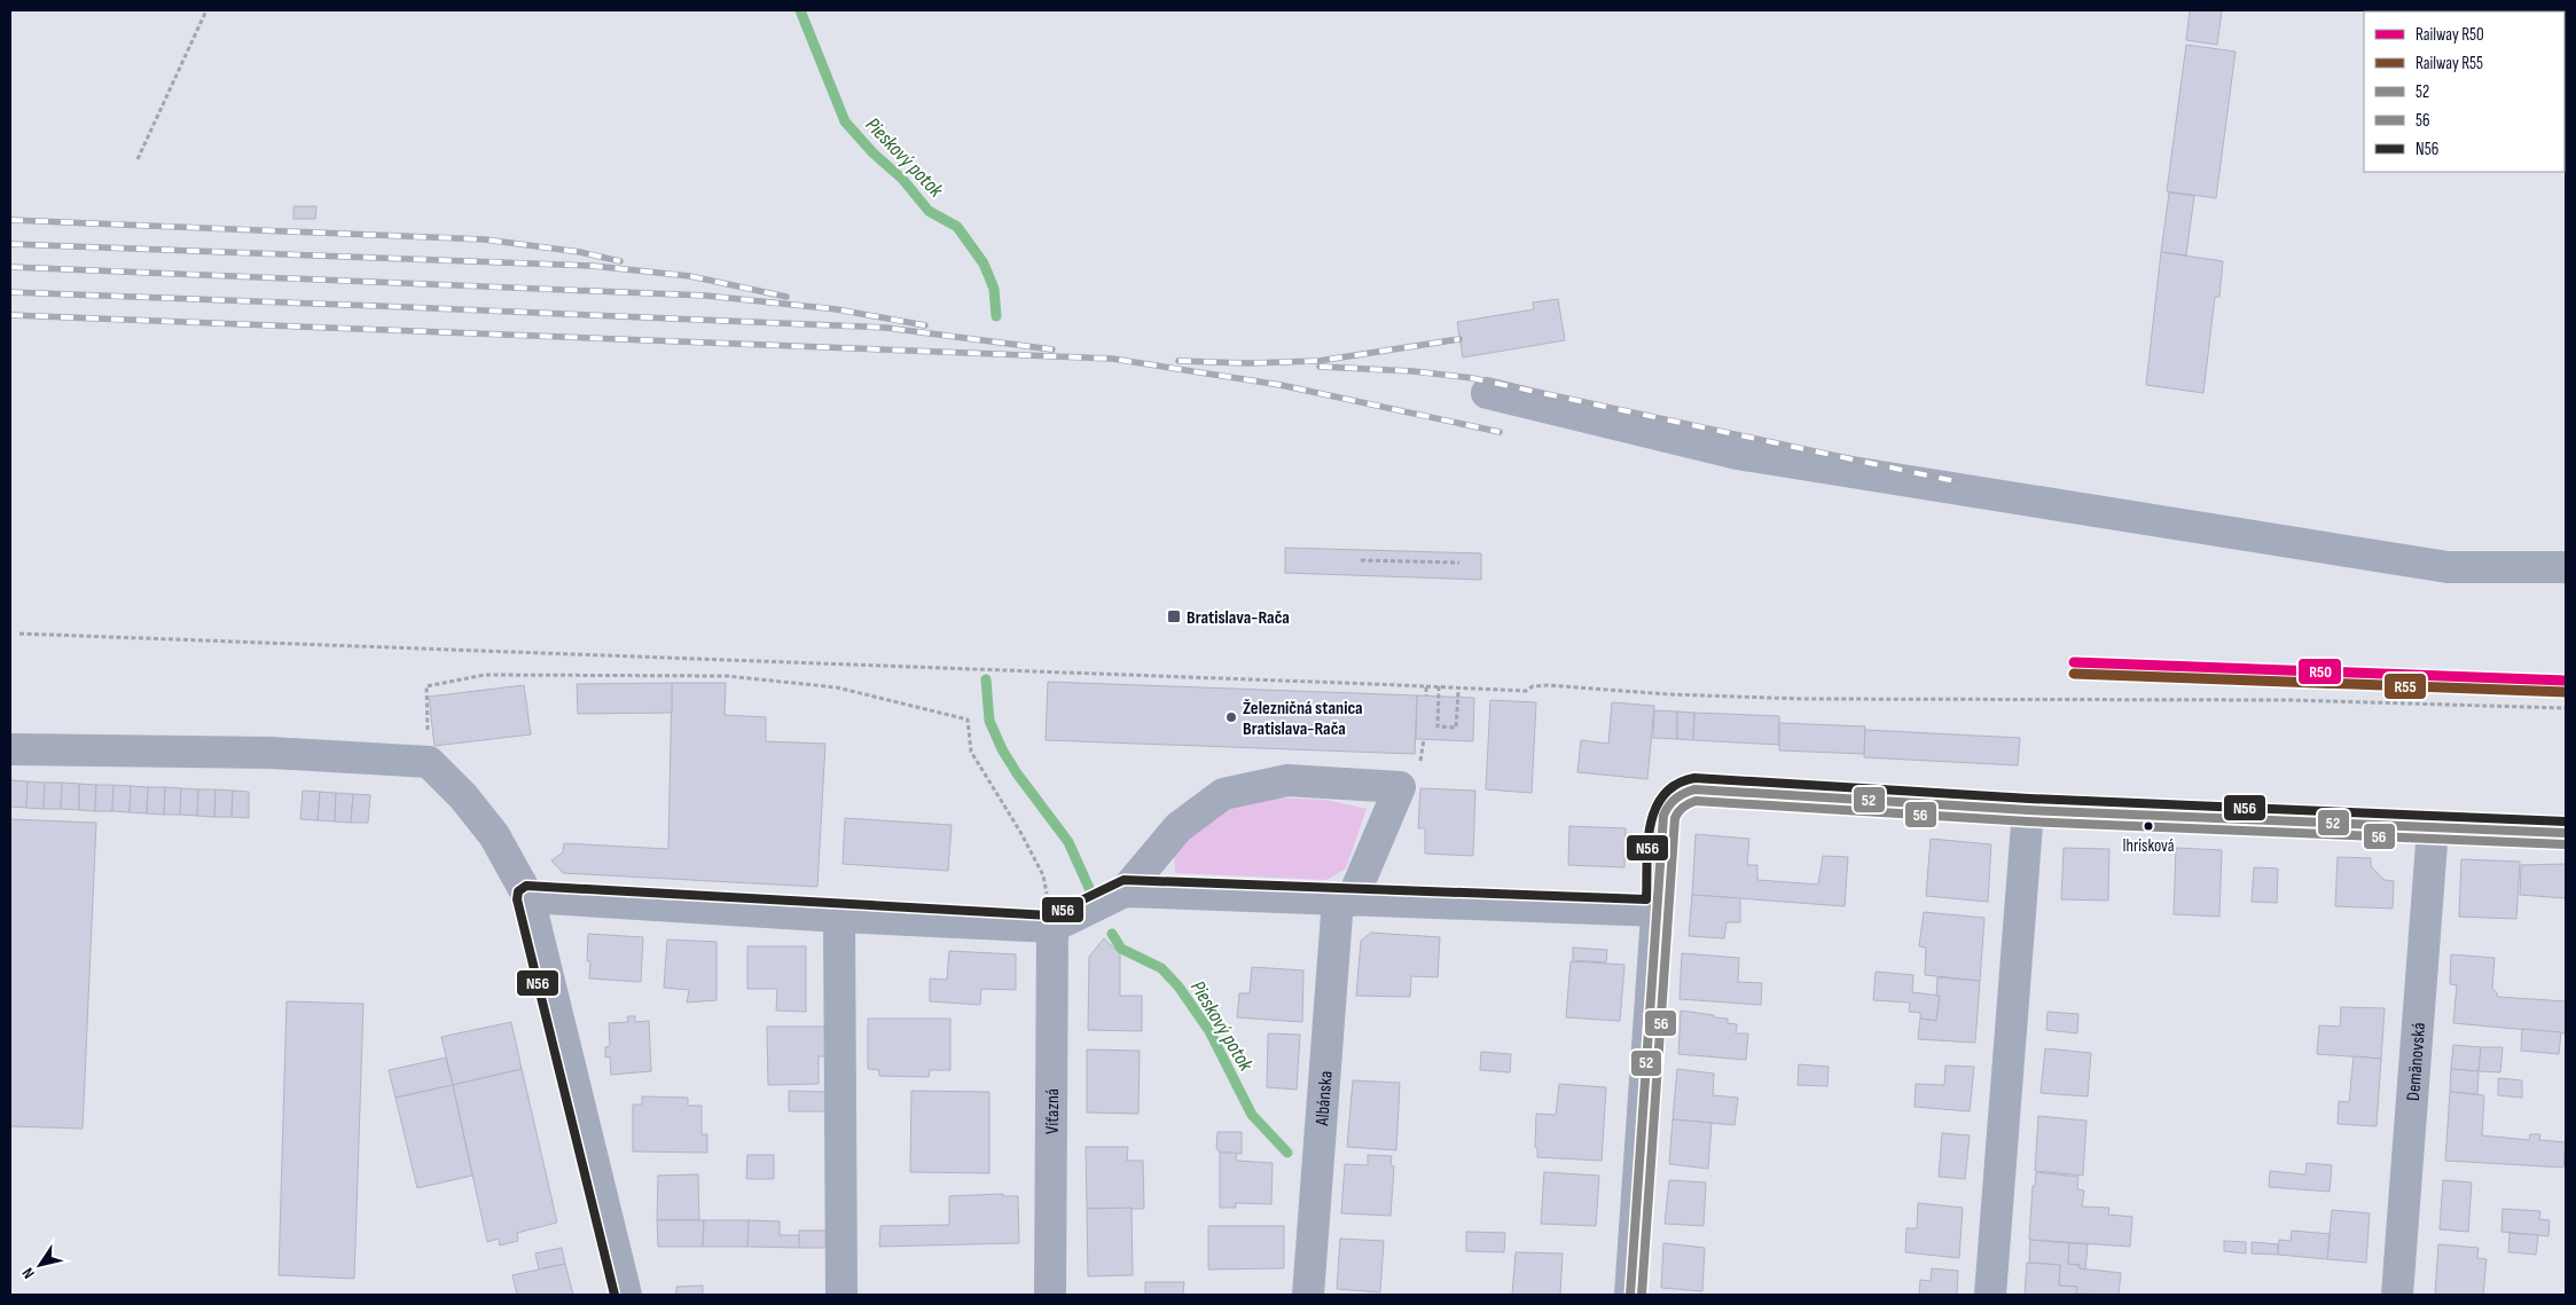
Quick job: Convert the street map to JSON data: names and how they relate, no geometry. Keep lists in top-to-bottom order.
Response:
{
  "streets": {
    "street": ["Demänovská", "Albánska", "Víťazná"]
  },
  "water": ["Pieskový potok"],
  "places": {
    "transit": ["Bratislava-Rača"],
    "other": ["Železničná stanica Bratislava-Rača", "Ihrisková"]
  },
  "lines": [
    "rail line R50",
    "rail line R55",
    "transit line N56",
    "transit line 52",
    "transit line 56"
  ],
  "legend": [
    "Railway R50",
    "Railway R55",
    "52",
    "56",
    "N56"
  ],
  "north": "bottom left"
}
